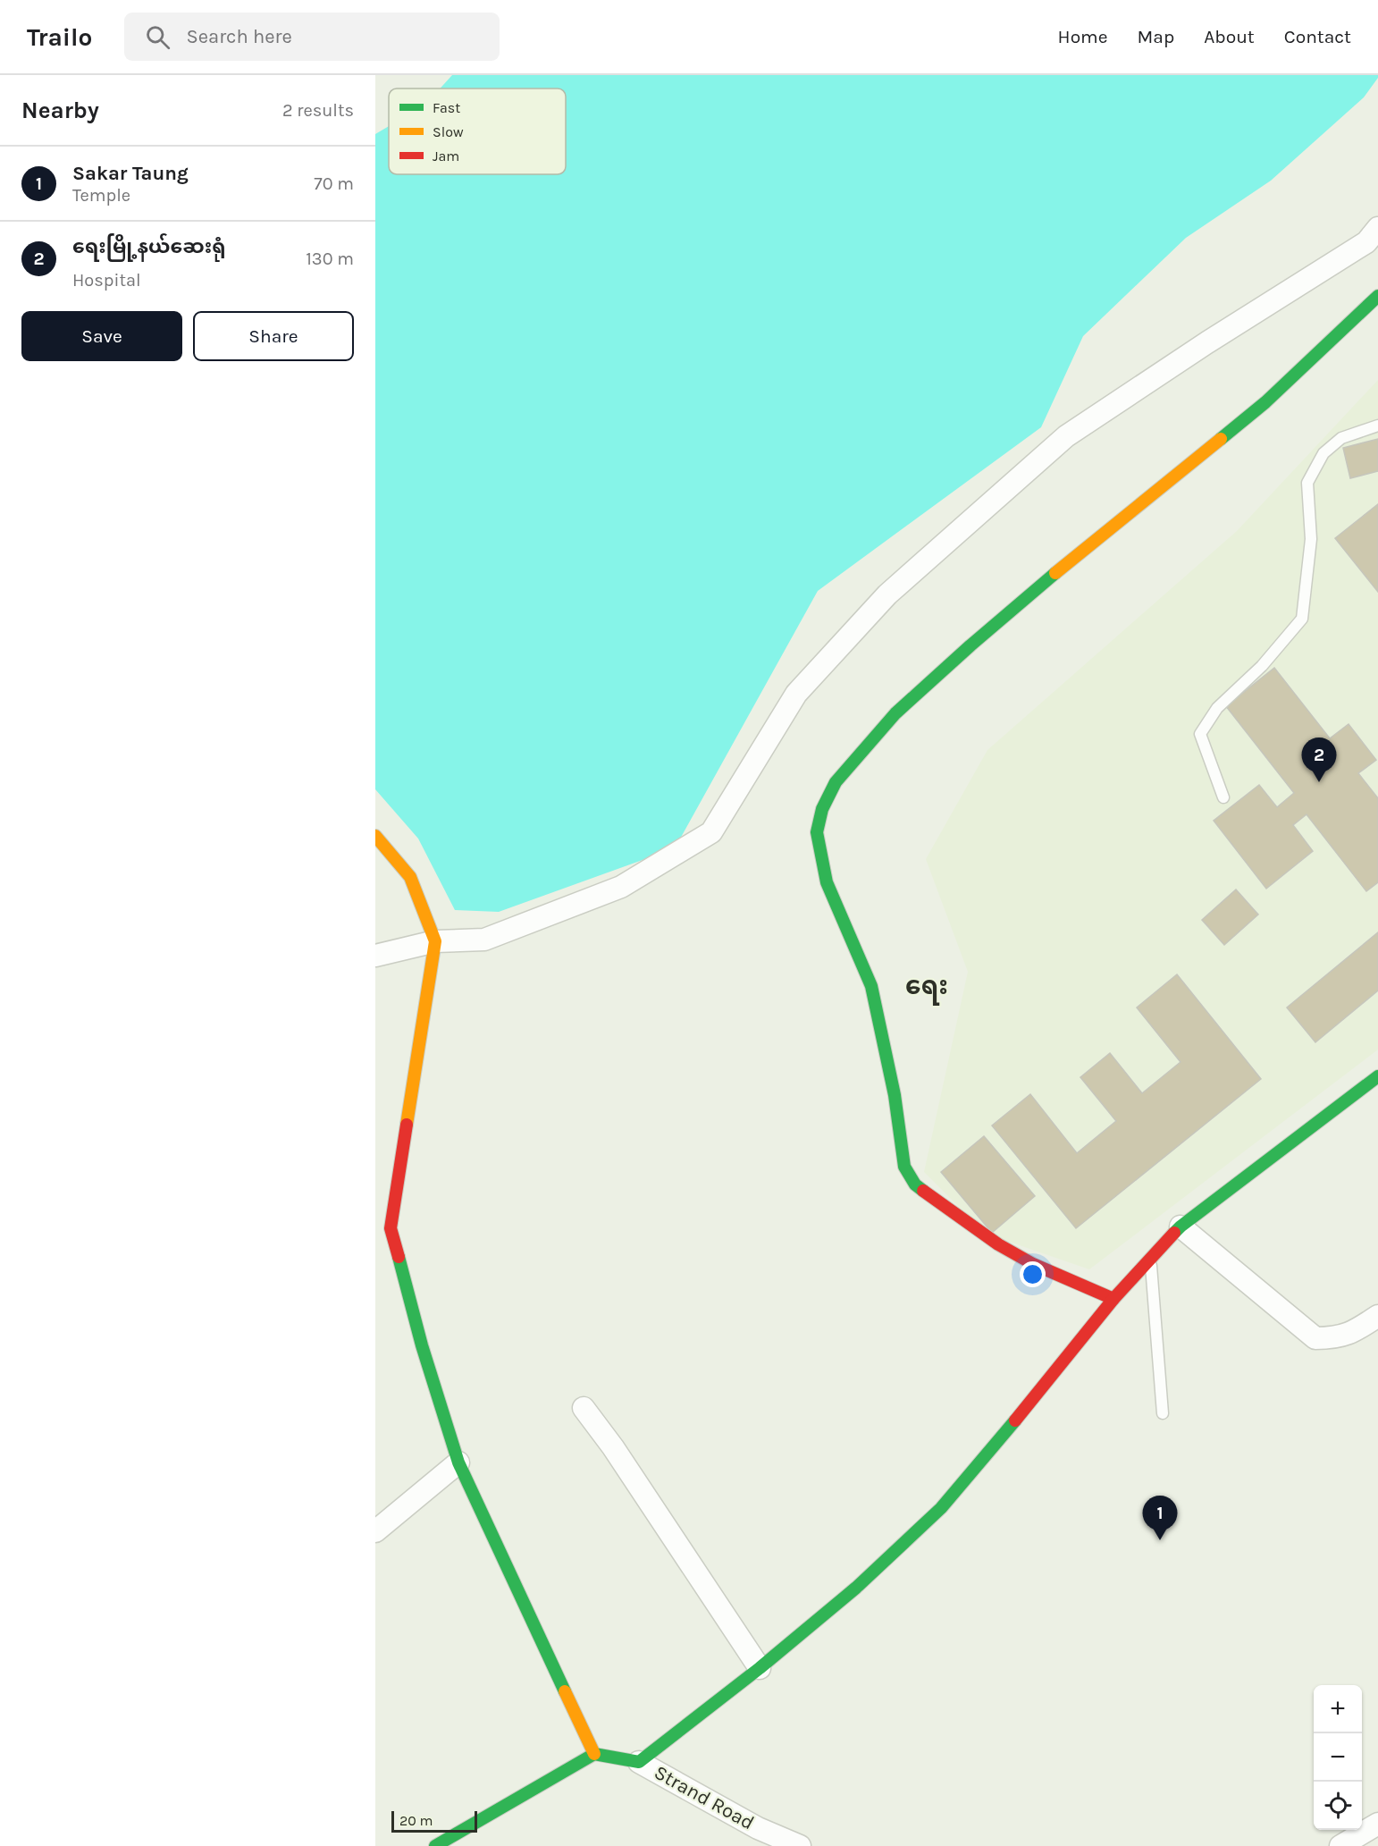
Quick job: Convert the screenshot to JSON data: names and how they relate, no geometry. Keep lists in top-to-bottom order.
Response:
{
  "streets": {
    "street": ["Strand Road"]
  },
  "districts": ["ရေး"],
  "legend": ["Fast", "Slow", "Jam"],
  "scale_bar": "20 m",
  "page": {
    "header": "Trailo",
    "search": "Search here",
    "nav": [
      "Home",
      "Map",
      "About",
      "Contact"
    ],
    "heading": ["Nearby", "2 results"],
    "list": [
      {
        "mark": "1",
        "name": "Sakar Taung",
        "note": "Temple",
        "value": "70 m"
      },
      {
        "mark": "2",
        "name": "ရေးမြို့နယ်ဆေးရုံ",
        "note": "Hospital",
        "value": "130 m"
      }
    ],
    "buttons": ["Save", "Share"],
    "pins": ["2", "1"],
    "map_buttons": ["+", "−"],
    "scale": "20 m"
  }
}
